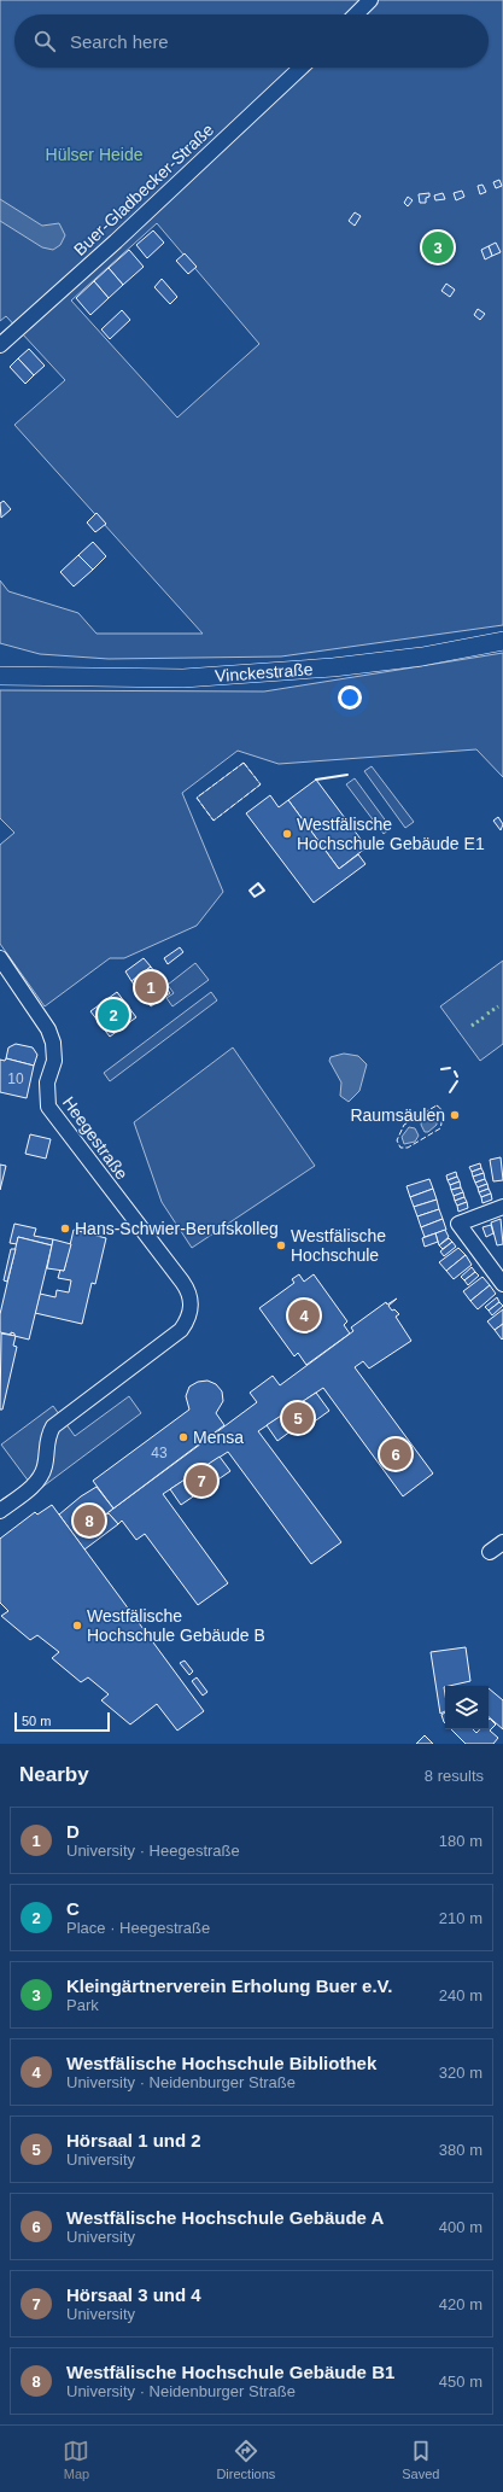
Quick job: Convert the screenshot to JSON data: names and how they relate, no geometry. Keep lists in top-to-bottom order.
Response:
{
  "streets": {
    "main road": ["Vinckestraße"],
    "street": ["Buer-Gladbecker-Straße", "Heegestraße"]
  },
  "parks": ["Hülser Heide"],
  "places": [
    "Westfälische Hochschule Gebäude E1",
    "Raumsäulen",
    "Hans-Schwier-Berufskolleg",
    "Westfälische Hochschule",
    "Mensa",
    "Westfälische Hochschule Gebäude B"
  ],
  "house_numbers": ["10", "43"],
  "scale_bar": "50 m",
  "page": {
    "search": "Search here",
    "pins": [
      "3",
      "1",
      "2",
      "4",
      "5",
      "6",
      "7",
      "8"
    ],
    "scale": "50 m",
    "heading": ["Nearby", "8 results"],
    "list": [
      {
        "mark": "1",
        "name": "D",
        "note": "University · Heegestraße",
        "value": "180 m"
      },
      {
        "mark": "2",
        "name": "C",
        "note": "Place · Heegestraße",
        "value": "210 m"
      },
      {
        "mark": "3",
        "name": "Kleingärtnerverein Erholung Buer e.V.",
        "note": "Park",
        "value": "240 m"
      },
      {
        "mark": "4",
        "name": "Westfälische Hochschule Bibliothek",
        "note": "University · Neidenburger Straße",
        "value": "320 m"
      },
      {
        "mark": "5",
        "name": "Hörsaal 1 und 2",
        "note": "University",
        "value": "380 m"
      },
      {
        "mark": "6",
        "name": "Westfälische Hochschule Gebäude A",
        "note": "University",
        "value": "400 m"
      },
      {
        "mark": "7",
        "name": "Hörsaal 3 und 4",
        "note": "University",
        "value": "420 m"
      },
      {
        "mark": "8",
        "name": "Westfälische Hochschule Gebäude B1",
        "note": "University · Neidenburger Straße",
        "value": "450 m"
      }
    ],
    "nav": ["Map", "Directions", "Saved"]
  }
}
